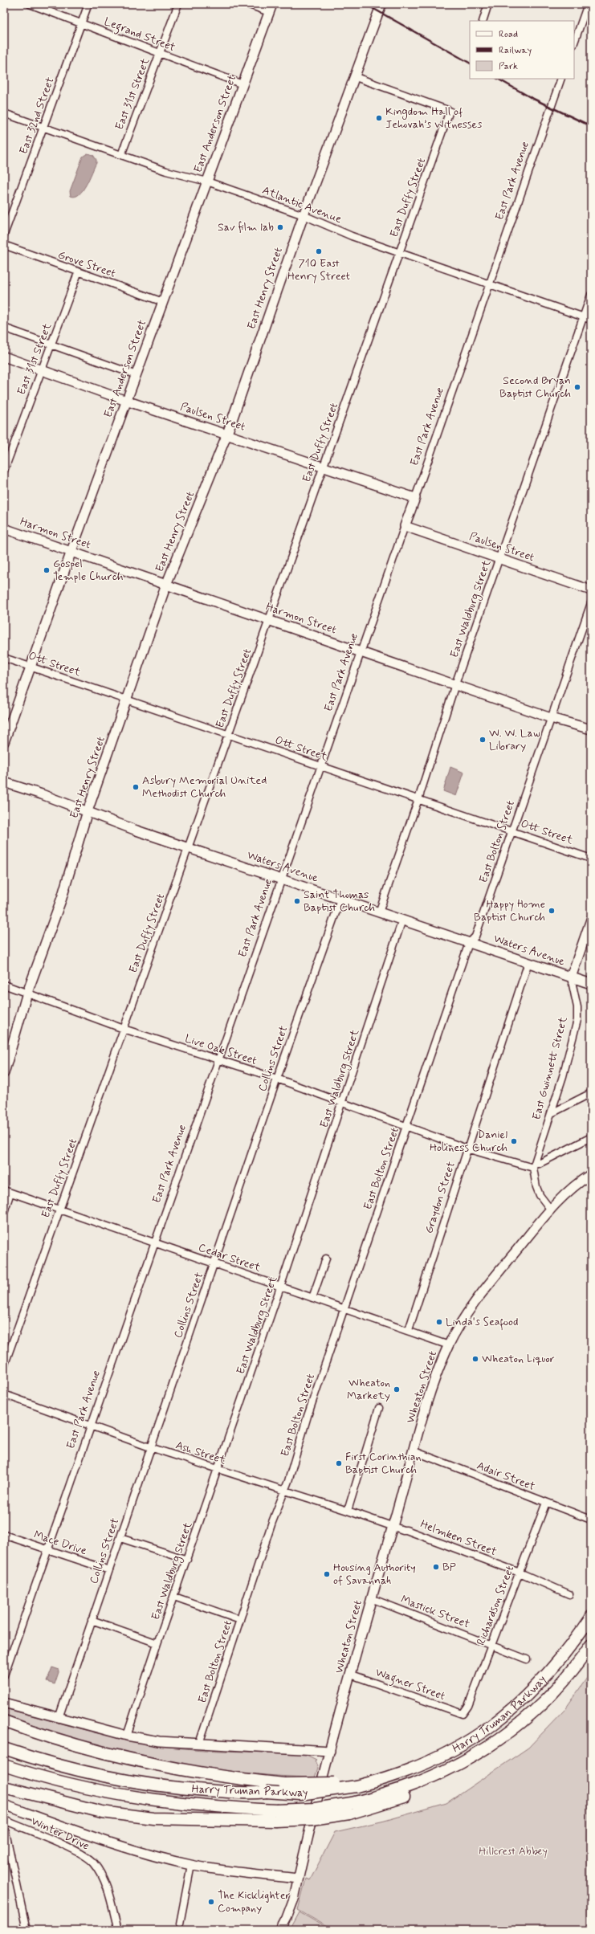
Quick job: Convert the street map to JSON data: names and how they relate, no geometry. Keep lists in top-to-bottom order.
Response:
{
  "streets": {
    "highway": ["Harry Truman Parkway"],
    "main road": [
      "East Anderson Street",
      "East Park Avenue",
      "East Henry Street",
      "Paulsen Street",
      "Harmon Street",
      "Waters Avenue",
      "Wheaton Street"
    ],
    "street": [
      "Legrand Street",
      "East 31st Street",
      "East 32nd Street",
      "East Duffy Street",
      "Atlantic Avenue",
      "Grove Street",
      "East Waldburg Street",
      "Ott Street",
      "East Bolton Street",
      "Live Oak Street",
      "Collins Street",
      "East Gwinnett Street",
      "Graydon Street",
      "Cedar Street",
      "Ash Street",
      "Adair Street",
      "Helmken Street",
      "Mace Drive",
      "Richardson Street",
      "Mastick Street",
      "Wagner Street",
      "Winter Drive"
    ]
  },
  "crossings": [
    ["Legrand Street", "East 31st Street"],
    ["Legrand Street", "East 32nd Street"],
    ["Legrand Street", "East Anderson Street"],
    ["East 31st Street", "Atlantic Avenue"],
    ["East 31st Street", "Grove Street"],
    ["East 31st Street", "Paulsen Street"],
    ["East 32nd Street", "Atlantic Avenue"],
    ["East Anderson Street", "Atlantic Avenue"],
    ["East Anderson Street", "Grove Street"],
    ["East Anderson Street", "Paulsen Street"],
    ["East Anderson Street", "Harmon Street"],
    ["East Anderson Street", "Ott Street"],
    ["East Park Avenue", "Atlantic Avenue"],
    ["East Park Avenue", "Paulsen Street"],
    ["East Park Avenue", "Harmon Street"],
    ["East Park Avenue", "Ott Street"],
    ["East Park Avenue", "Waters Avenue"],
    ["East Park Avenue", "Live Oak Street"],
    ["East Park Avenue", "Cedar Street"],
    ["East Park Avenue", "Ash Street"],
    ["East Park Avenue", "Mace Drive"],
    ["East Duffy Street", "Atlantic Avenue"],
    ["East Duffy Street", "East Henry Street"],
    ["East Duffy Street", "Paulsen Street"],
    ["East Duffy Street", "Harmon Street"],
    ["East Duffy Street", "Ott Street"],
    ["East Duffy Street", "Waters Avenue"],
    ["East Duffy Street", "Live Oak Street"],
    ["East Duffy Street", "Cedar Street"],
    ["Atlantic Avenue", "East Henry Street"],
    ["Atlantic Avenue", "East Waldburg Street"],
    ["East Henry Street", "Paulsen Street"],
    ["East Henry Street", "Harmon Street"],
    ["East Henry Street", "Ott Street"],
    ["East Henry Street", "Waters Avenue"],
    ["East Henry Street", "Live Oak Street"],
    ["Paulsen Street", "East Waldburg Street"],
    ["Harmon Street", "East Waldburg Street"],
    ["Harmon Street", "East Bolton Street"],
    ["East Waldburg Street", "Ott Street"],
    ["East Waldburg Street", "Waters Avenue"],
    ["East Waldburg Street", "Live Oak Street"],
    ["East Waldburg Street", "Cedar Street"],
    ["East Waldburg Street", "Ash Street"],
    ["Ott Street", "East Bolton Street"],
    ["East Bolton Street", "Waters Avenue"],
    ["East Bolton Street", "Live Oak Street"],
    ["East Bolton Street", "Cedar Street"],
    ["East Bolton Street", "Ash Street"],
    ["Waters Avenue", "Collins Street"],
    ["Waters Avenue", "East Gwinnett Street"],
    ["Waters Avenue", "Graydon Street"],
    ["Live Oak Street", "Collins Street"],
    ["Live Oak Street", "East Gwinnett Street"],
    ["Live Oak Street", "Graydon Street"],
    ["Collins Street", "Cedar Street"],
    ["Collins Street", "Ash Street"],
    ["Collins Street", "Mace Drive"],
    ["Graydon Street", "Cedar Street"],
    ["Cedar Street", "Wheaton Street"],
    ["Wheaton Street", "Ash Street"],
    ["Wheaton Street", "Adair Street"],
    ["Wheaton Street", "Helmken Street"],
    ["Wheaton Street", "Mastick Street"],
    ["Wheaton Street", "Wagner Street"],
    ["Ash Street", "Helmken Street"],
    ["Adair Street", "Richardson Street"],
    ["Helmken Street", "Richardson Street"],
    ["Richardson Street", "Mastick Street"],
    ["Richardson Street", "Wagner Street"]
  ],
  "parks": ["Hillcrest Abbey"],
  "places": [
    "Kingdom Hall of Jehovah’s Witnesses",
    "Sav film lab",
    "710 East Henry Street",
    "Second Bryan Baptist Church",
    "Gospel Temple Church",
    "W. W. Law Library",
    "Asbury Memorial United Methodist Church",
    "Saint Thomas Baptist Church",
    "Happy Home Baptist Church",
    "Daniel Holiness Church",
    "Linda's Seafood",
    "Wheaton Liquor",
    "Wheaton Markety",
    "First Corinthian Baptist Church",
    "BP",
    "Housing Authority of Savannah",
    "The Kicklighter Company"
  ],
  "legend": ["Road", "Railway", "Park"]
}
